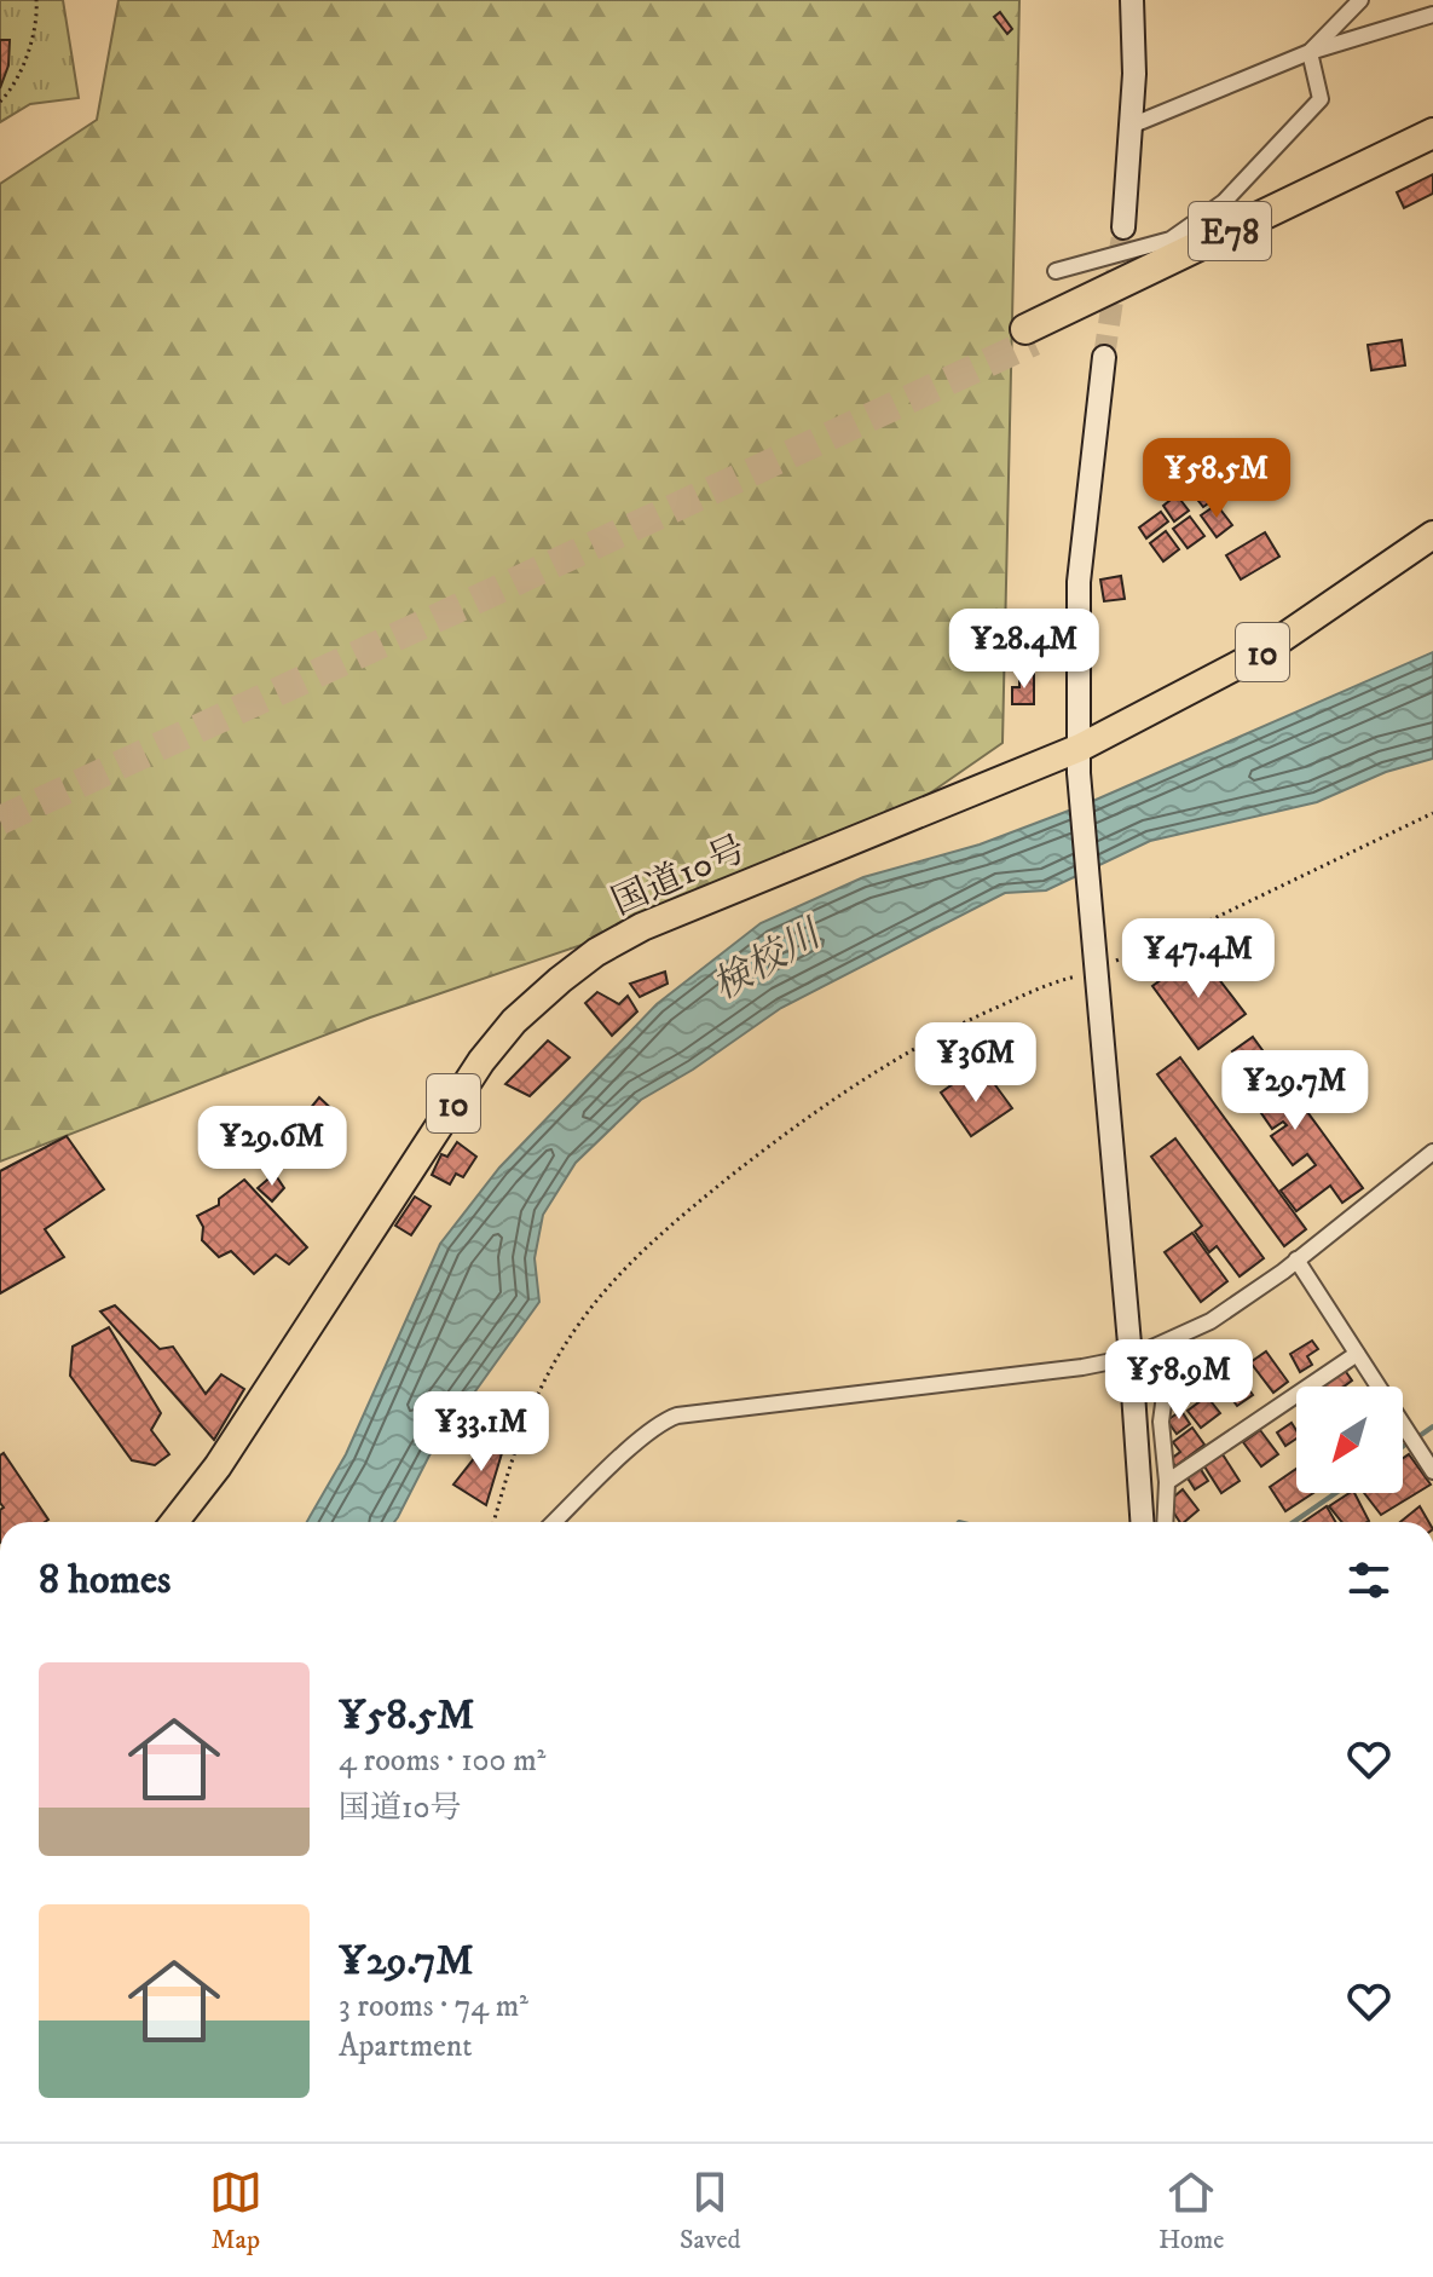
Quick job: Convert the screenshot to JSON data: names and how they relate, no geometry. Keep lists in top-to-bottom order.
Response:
{
  "streets": {
    "highway": ["E78", "10", "国道10号"]
  },
  "water": ["検校川"],
  "north": "bottom left",
  "page": {
    "price": [
      "¥58.5M",
      "¥28.4M",
      "¥47.4M",
      "¥36M",
      "¥29.7M",
      "¥29.6M",
      "¥58.9M",
      "¥33.1M"
    ],
    "heading": "8 homes",
    "list": [
      {
        "name": "¥58.5M",
        "note": "4 rooms · 100 m² · 国道10号"
      },
      {
        "name": "¥29.7M",
        "note": "3 rooms · 74 m² · Apartment"
      }
    ],
    "tabs": ["Map", "Saved", "Home"]
  }
}
